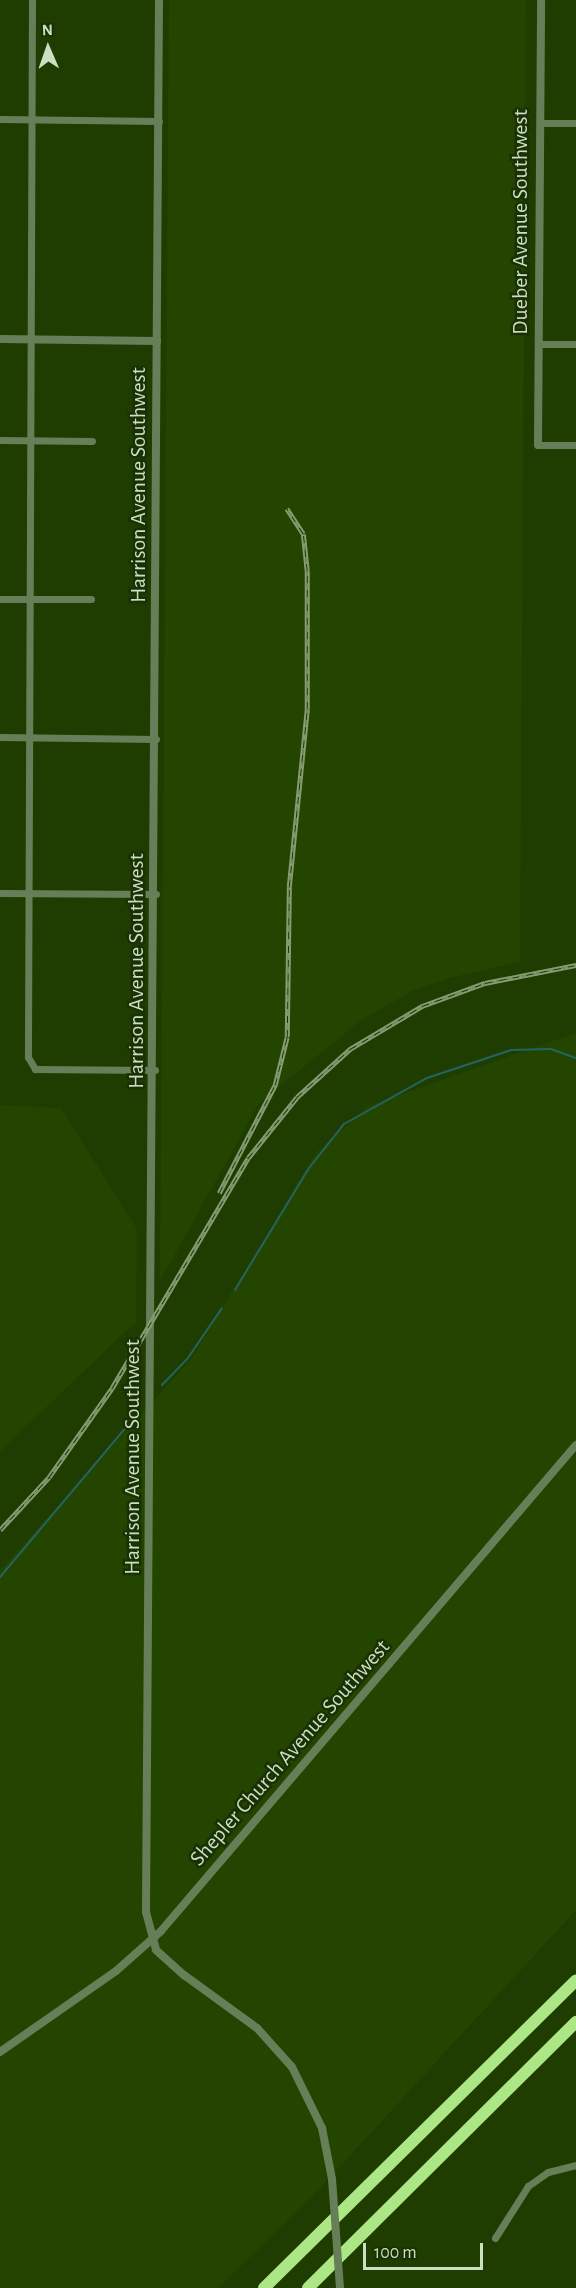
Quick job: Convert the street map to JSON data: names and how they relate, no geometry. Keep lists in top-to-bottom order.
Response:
{
  "streets": {
    "street": ["Dueber Avenue Southwest", "Harrison Avenue Southwest", "Shepler Church Avenue Southwest"]
  },
  "crossings": [
    ["Harrison Avenue Southwest", "Shepler Church Avenue Southwest"]
  ],
  "scale_bar": "100 m",
  "north": "top"
}
